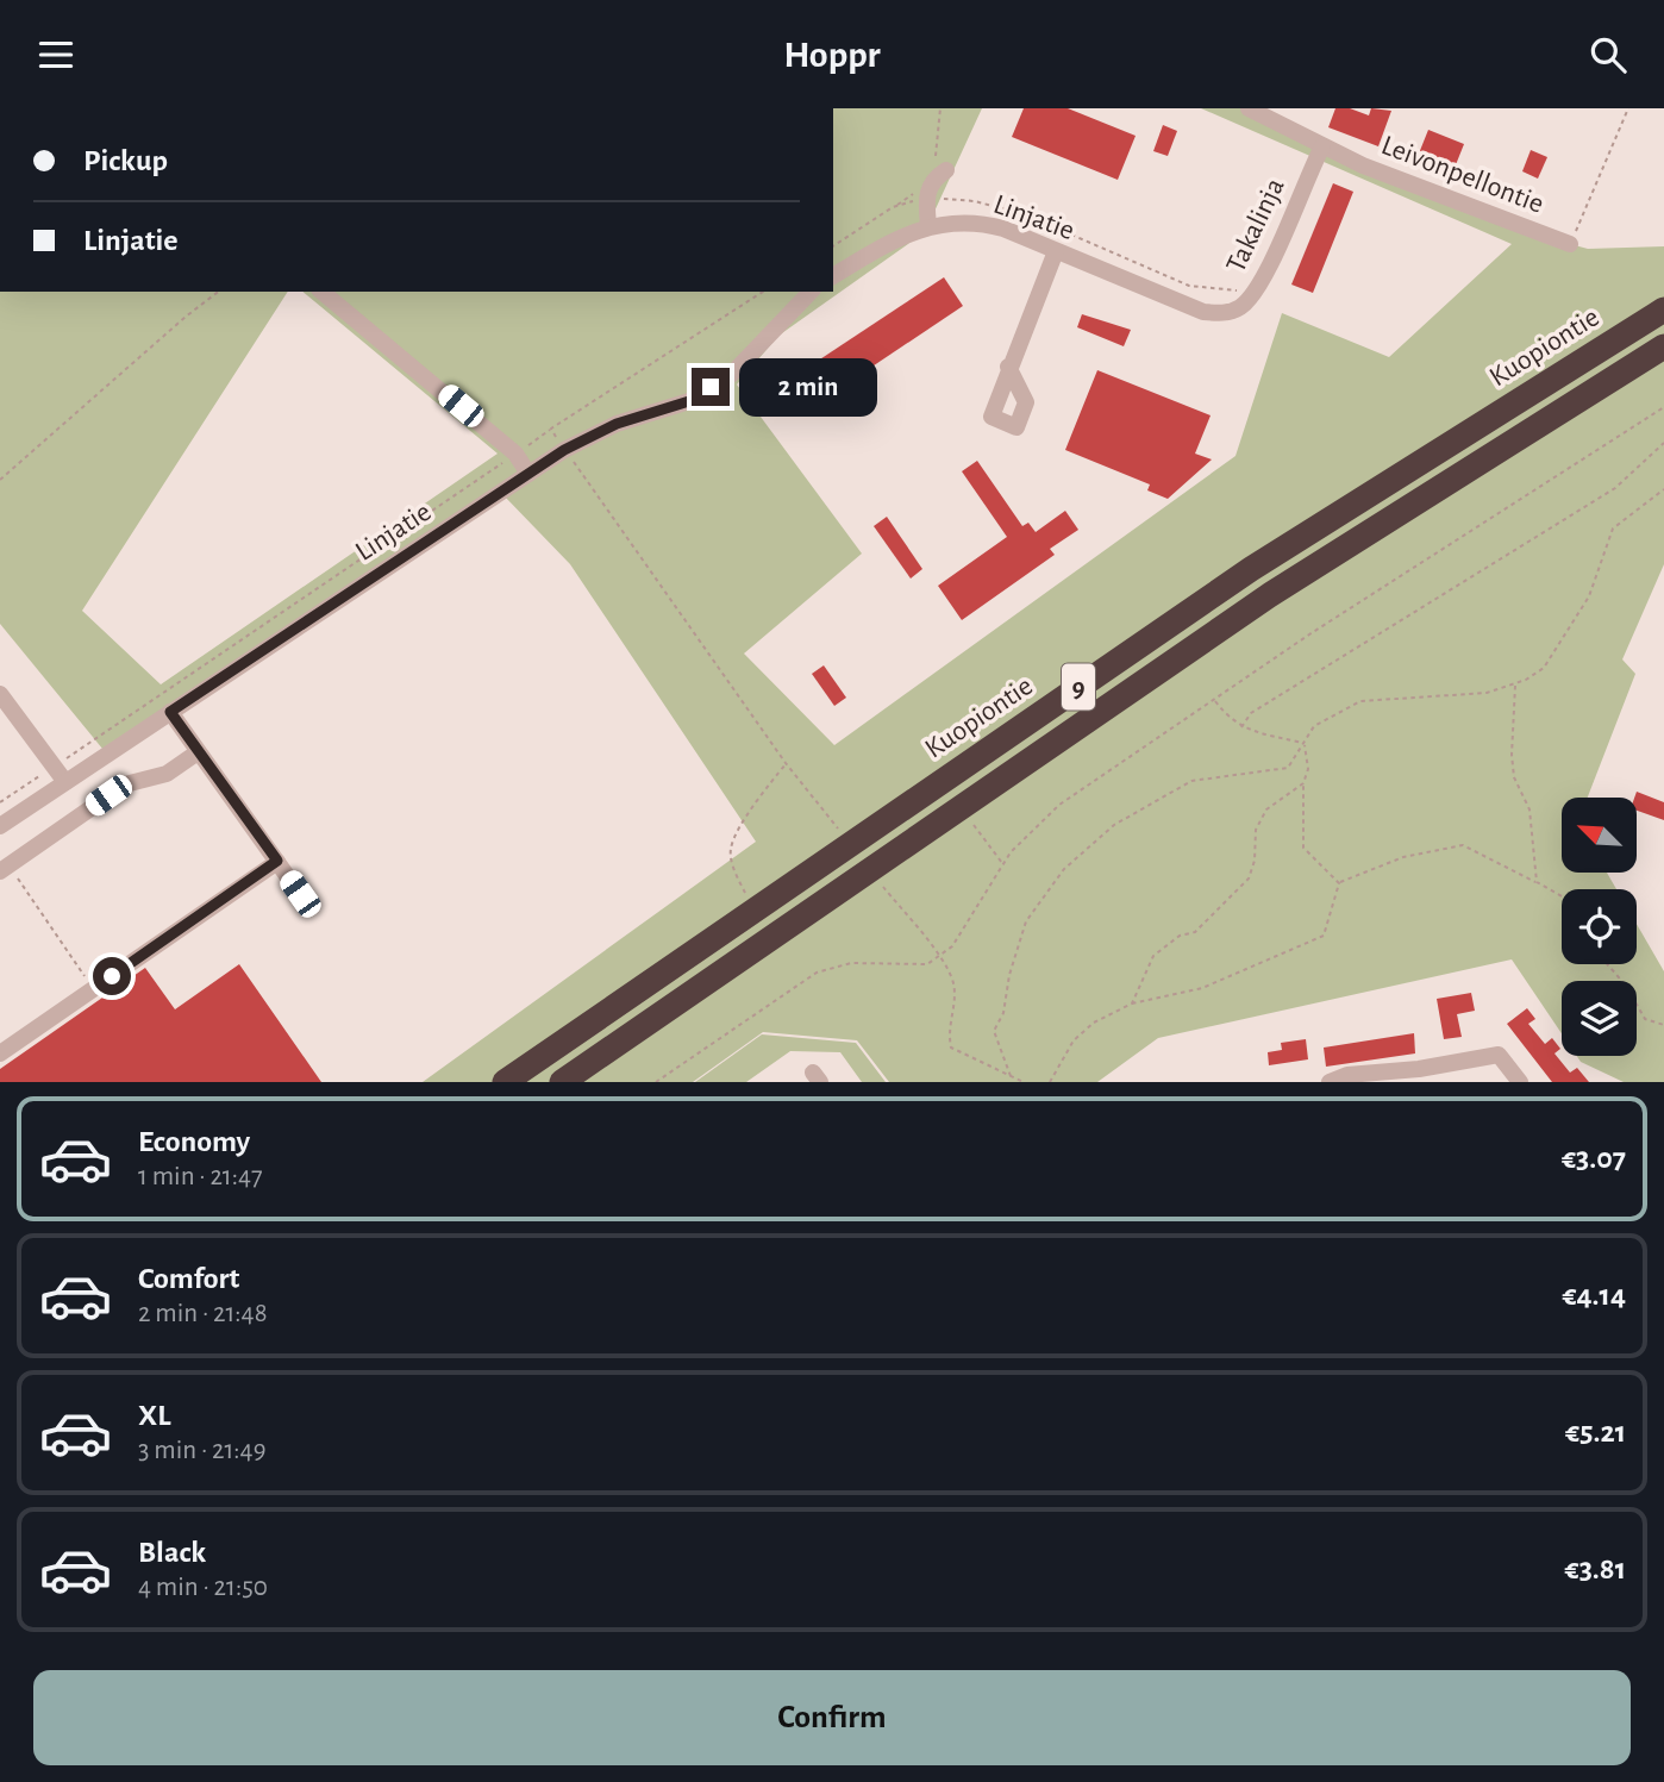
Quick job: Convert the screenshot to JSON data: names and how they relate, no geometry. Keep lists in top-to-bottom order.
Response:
{
  "streets": {
    "highway": ["Kuopiontie", "9"],
    "street": ["Leivonpellontie", "Linjatie", "Takalinja"]
  },
  "crossings": [
    ["Leivonpellontie", "Takalinja"],
    ["Linjatie", "Takalinja"]
  ],
  "north": "top left",
  "page": {
    "header": "Hoppr",
    "banner": ["Pickup", "Linjatie"],
    "bubble": "2 min",
    "list": [
      {
        "name": "Economy",
        "note": "1 min · 21:47",
        "value": "€3.07"
      },
      {
        "name": "Comfort",
        "note": "2 min · 21:48",
        "value": "€4.14"
      },
      {
        "name": "XL",
        "note": "3 min · 21:49",
        "value": "€5.21"
      },
      {
        "name": "Black",
        "note": "4 min · 21:50",
        "value": "€3.81"
      }
    ],
    "buttons": "Confirm"
  }
}
